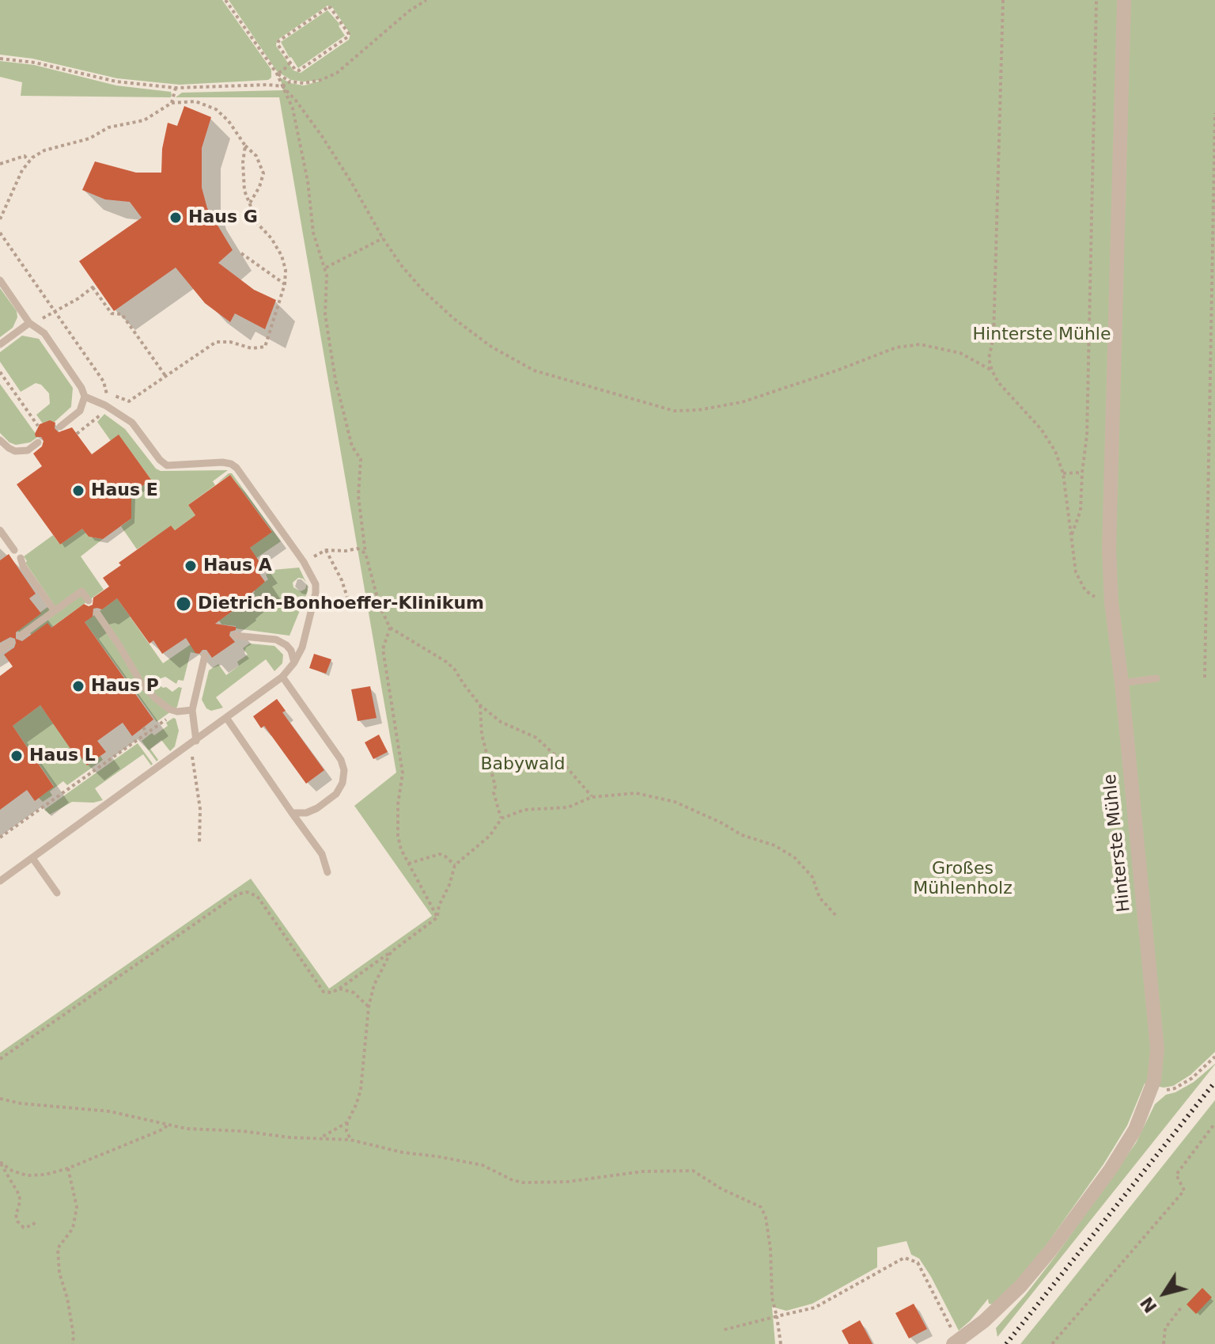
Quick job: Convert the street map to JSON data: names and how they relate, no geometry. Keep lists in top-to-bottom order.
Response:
{
  "streets": {
    "street": ["Hinterste Mühle"]
  },
  "parks": ["Hinterste Mühle", "Babywald", "Großes Mühlenholz"],
  "places": [
    "Haus G",
    "Haus E",
    "Haus A",
    "Dietrich-Bonhoeffer-Klinikum",
    "Haus P",
    "Haus L"
  ],
  "north": "bottom left"
}
